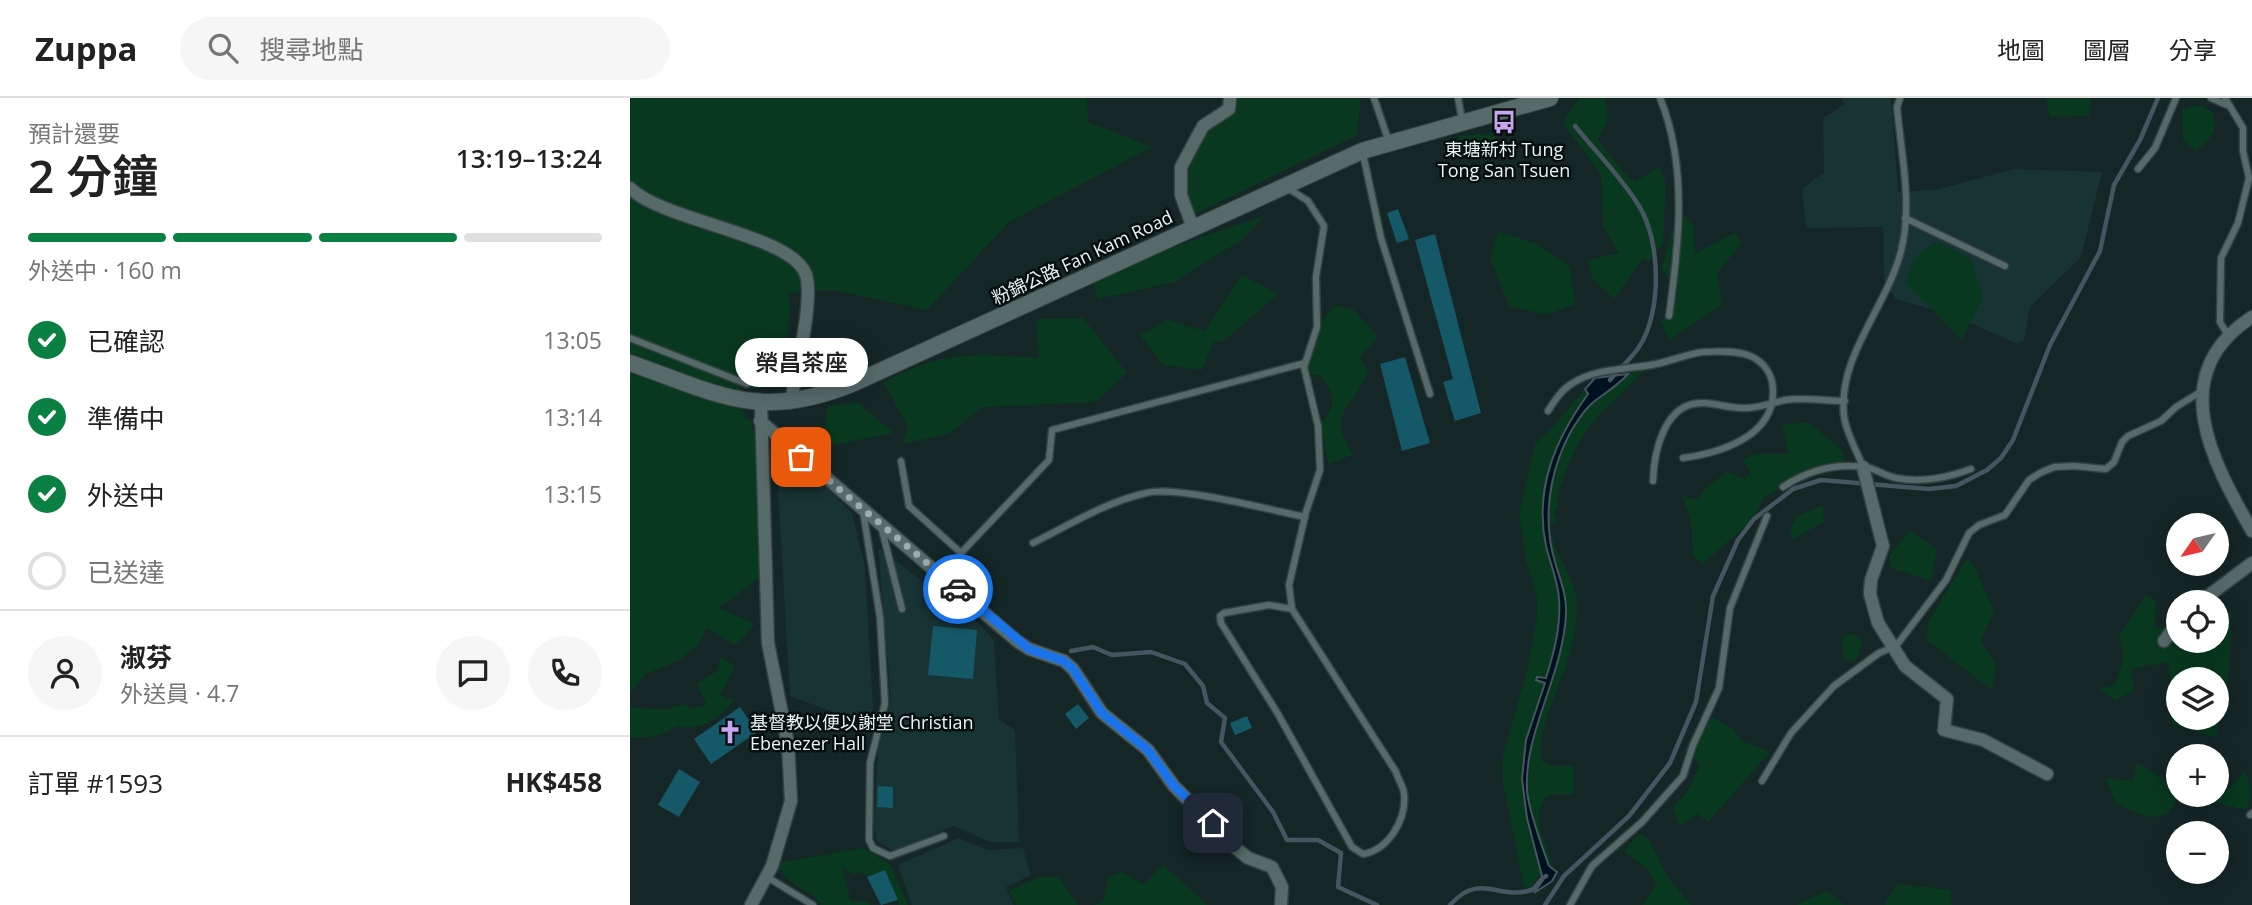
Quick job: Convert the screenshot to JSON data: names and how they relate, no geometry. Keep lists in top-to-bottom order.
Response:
{
  "streets": {
    "main road": ["粉錦公路 Fan Kam Road"]
  },
  "places": {
    "bus stop": ["東塘新村 Tung Tong San Tsuen"],
    "other": ["榮昌茶座"],
    "church": ["基督教以便以謝堂 Christian Ebenezer Hall"]
  },
  "north": "bottom left",
  "page": {
    "header": "Zuppa",
    "search": "搜尋地點",
    "nav": ["地圖", "圖層", "分享"],
    "heading": ["2 分鐘", "預計還要", "13:19–13:24"],
    "panel": [
      "淑芬",
      "外送員 · 4.7",
      "訂單 #1593",
      "HK$458"
    ],
    "bar": "外送中 · 160 m",
    "list": [
      ["已確認", "13:05"],
      ["準備中", "13:14"],
      ["外送中", "13:15"],
      "已送達"
    ],
    "bubble": "榮昌茶座",
    "map_buttons": ["+", "−"]
  }
}
